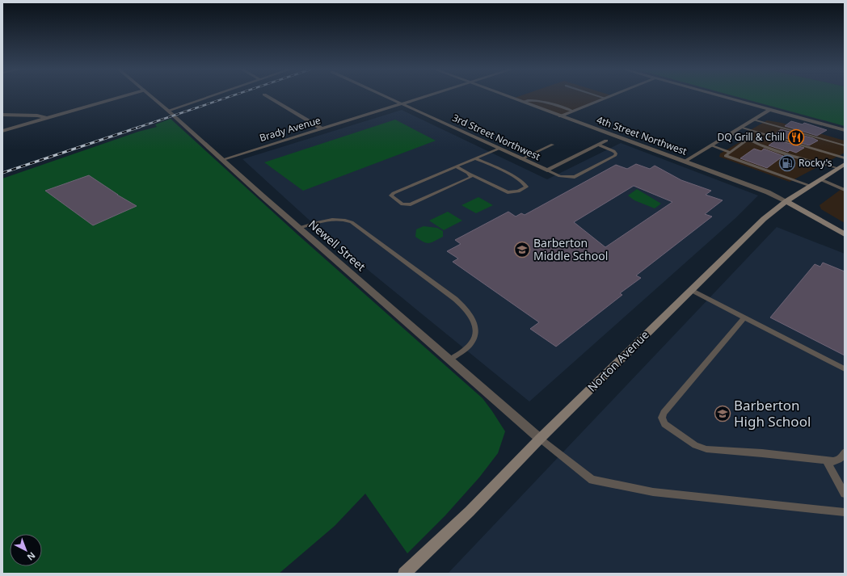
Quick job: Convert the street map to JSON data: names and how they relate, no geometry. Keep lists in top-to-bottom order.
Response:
{
  "streets": {
    "main road": ["Norton Avenue"],
    "street": [
      "Brady Avenue",
      "4th Street Northwest",
      "3rd Street Northwest",
      "Newell Street"
    ]
  },
  "crossings": [
    ["Brady Avenue", "3rd Street Northwest"],
    ["Brady Avenue", "Newell Street"],
    ["4th Street Northwest", "Norton Avenue"],
    ["Newell Street", "Norton Avenue"]
  ],
  "places": {
    "restaurant": ["DQ Grill & Chill"],
    "fuel station": ["Rocky's"],
    "school or university": ["Barberton Middle School", "Barberton High School"]
  },
  "north": "bottom right"
}
